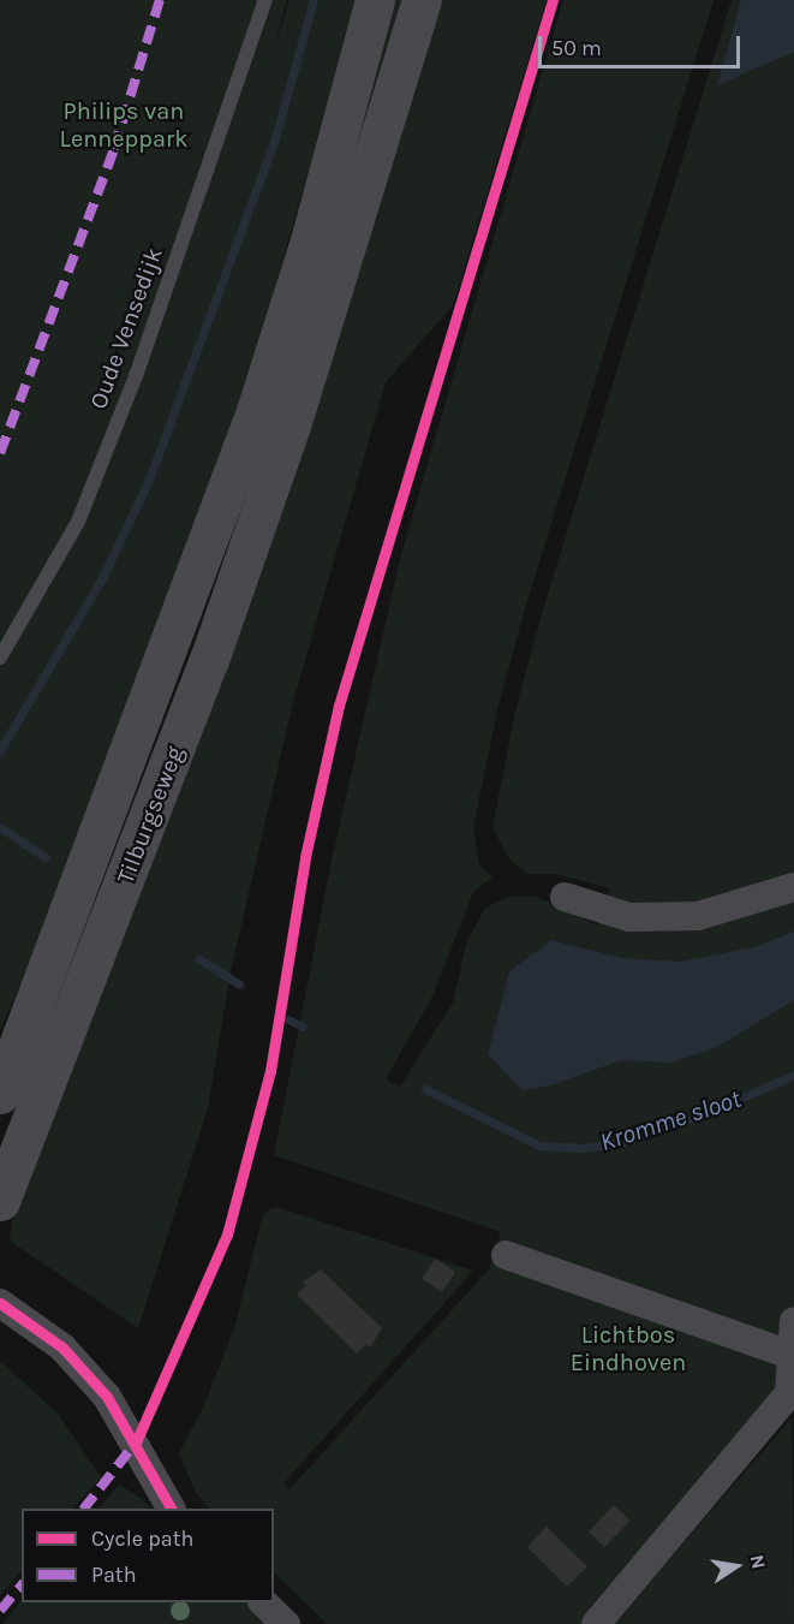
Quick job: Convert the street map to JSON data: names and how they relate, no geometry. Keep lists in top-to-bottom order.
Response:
{
  "streets": {
    "highway": ["Tilburgseweg"],
    "lane": ["Oude Vensedijk"]
  },
  "water": ["Kromme sloot"],
  "parks": ["Philips van Lenneppark", "Lichtbos Eindhoven"],
  "legend": ["Cycle path", "Path"],
  "scale_bar": "50 m",
  "north": "right"
}
